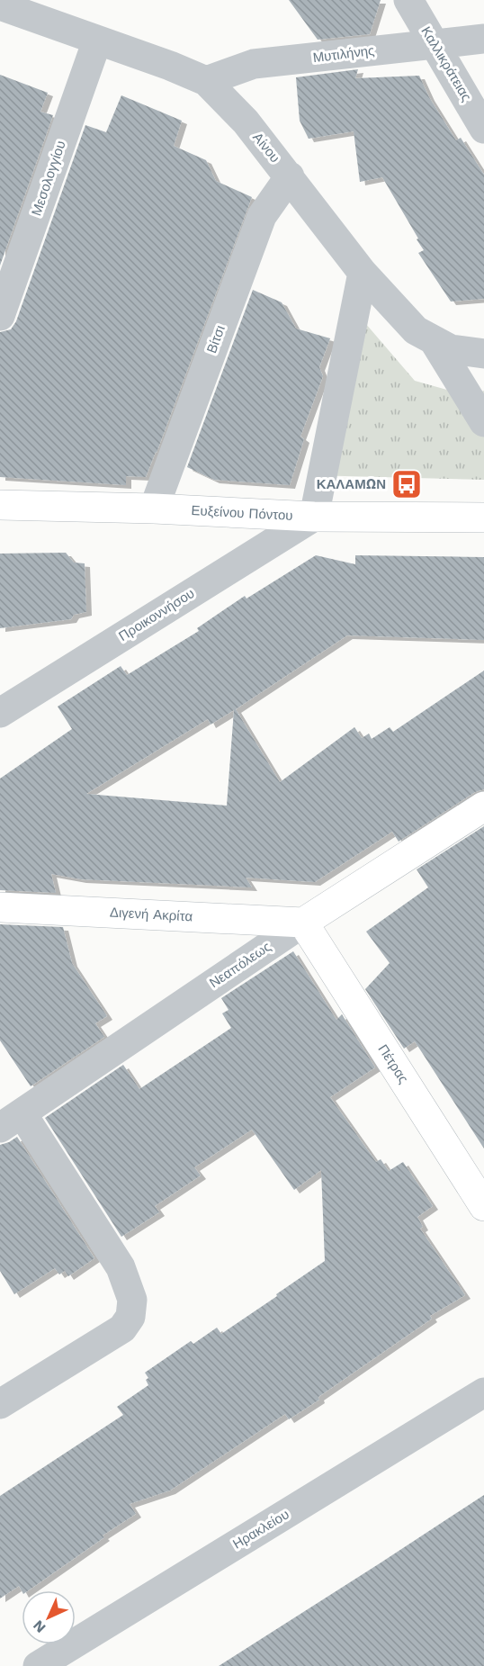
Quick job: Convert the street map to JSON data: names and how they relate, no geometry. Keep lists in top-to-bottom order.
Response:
{
  "streets": {
    "street": [
      "Μυτιλήνης",
      "Καλλικράτειας",
      "Αίνου",
      "Μεσολογγίου",
      "Βίτσι",
      "Ευξείνου Πόντου",
      "Προικοννήσου",
      "Διγενή Ακρίτα",
      "Νεαπόλεως",
      "Πέτρας",
      "Ηρακλείου"
    ]
  },
  "crossings": [
    ["Μυτιλήνης", "Καλλικράτειας"],
    ["Μυτιλήνης", "Αίνου"],
    ["Αίνου", "Μεσολογγίου"],
    ["Αίνου", "Βίτσι"],
    ["Βίτσι", "Ευξείνου Πόντου"],
    ["Ευξείνου Πόντου", "Προικοννήσου"],
    ["Διγενή Ακρίτα", "Νεαπόλεως"],
    ["Διγενή Ακρίτα", "Πέτρας"],
    ["Νεαπόλεως", "Πέτρας"]
  ],
  "places": {
    "bus stop": ["ΚΑΛΑΜΩΝ"]
  },
  "north": "bottom left"
}
